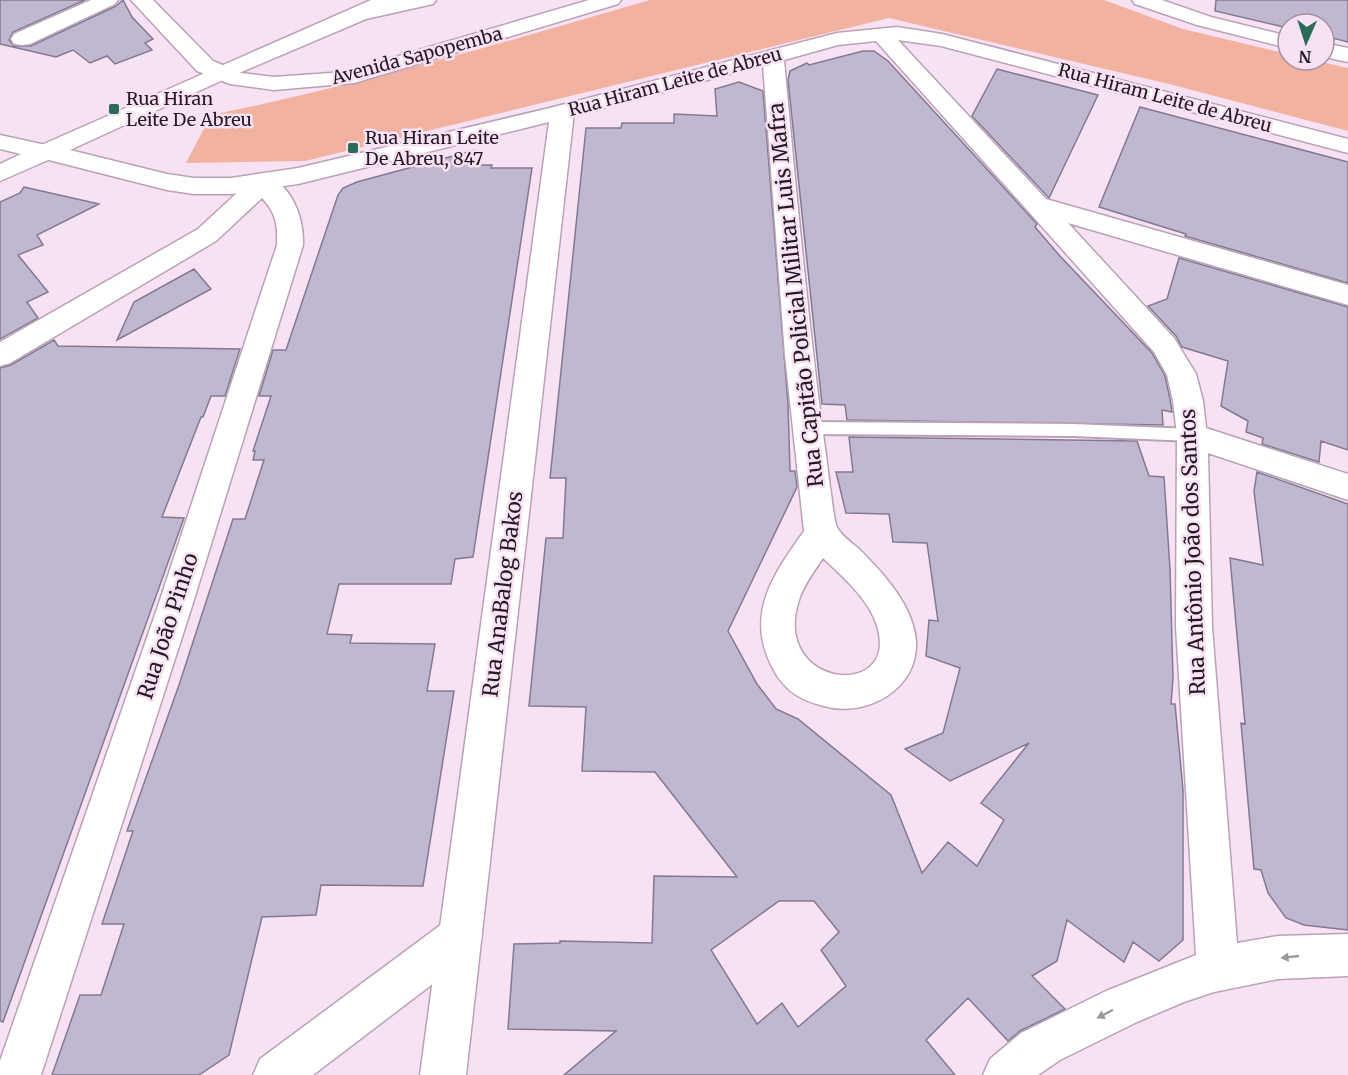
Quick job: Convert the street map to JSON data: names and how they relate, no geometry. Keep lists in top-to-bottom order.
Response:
{
  "streets": {
    "street": [
      "Avenida Sapopemba",
      "Rua Hiram Leite de Abreu",
      "Rua Capitão Policial Militar Luis Mafra",
      "Rua Antônio João dos Santos",
      "Rua AnaBalog Bakos",
      "Rua João Pinho"
    ]
  },
  "crossings": [
    ["Rua Hiram Leite de Abreu", "Rua Capitão Policial Militar Luis Mafra"],
    ["Rua Hiram Leite de Abreu", "Rua Antônio João dos Santos"],
    ["Rua Hiram Leite de Abreu", "Rua AnaBalog Bakos"],
    ["Rua Hiram Leite de Abreu", "Rua João Pinho"]
  ],
  "places": {
    "transit": ["Rua Hiran Leite De Abreu", "Rua Hiran Leite De Abreu, 847"]
  },
  "north": "bottom"
}
